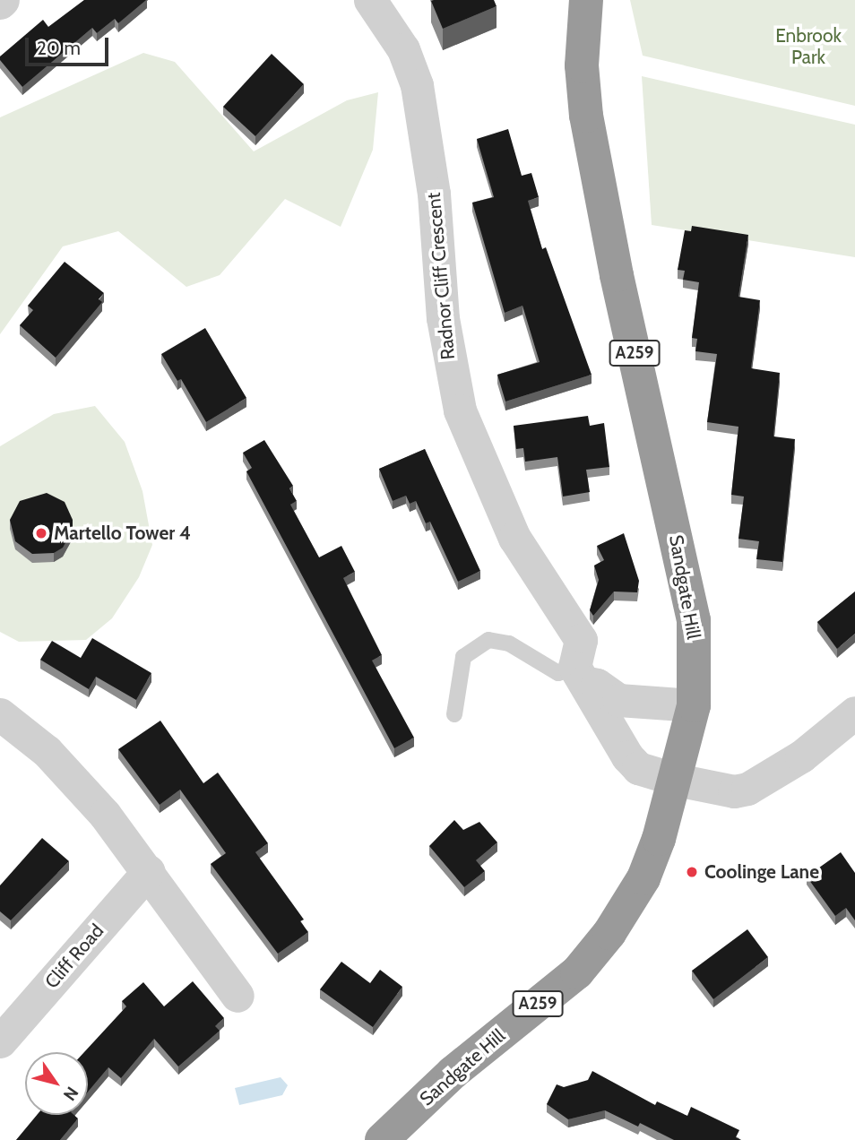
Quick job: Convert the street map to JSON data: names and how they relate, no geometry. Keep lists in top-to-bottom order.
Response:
{
  "streets": {
    "highway": ["A259", "Sandgate Hill"],
    "street": ["Radnor Cliff Crescent", "Cliff Road"]
  },
  "parks": ["Enbrook Park"],
  "places": ["Martello Tower 4", "Coolinge Lane"],
  "scale_bar": "20 m",
  "north": "bottom right"
}
